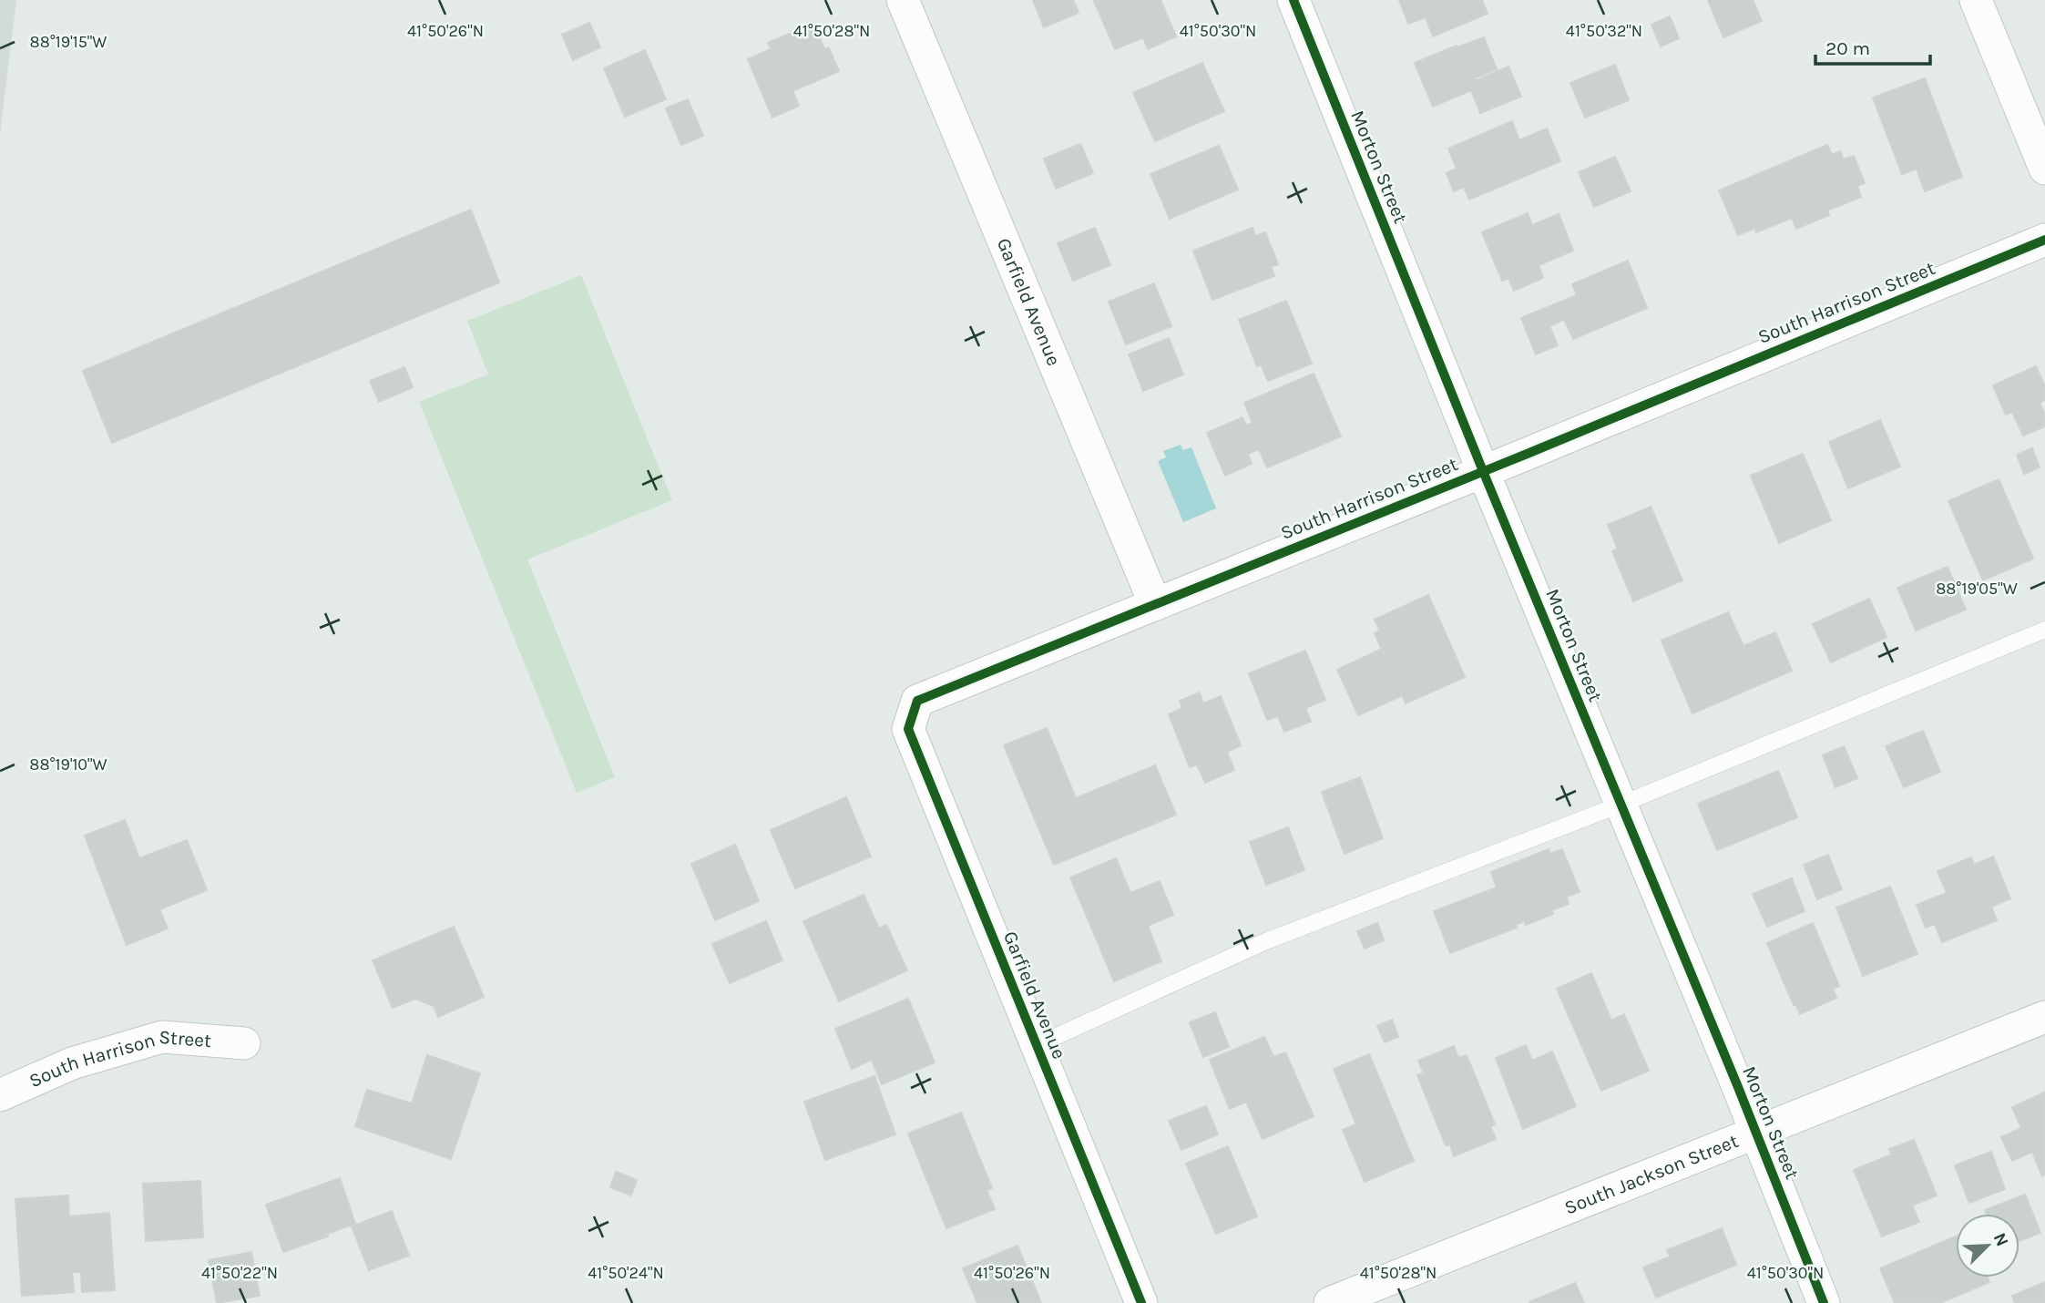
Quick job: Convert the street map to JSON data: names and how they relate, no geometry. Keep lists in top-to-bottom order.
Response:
{
  "streets": {
    "street": [
      "Morton Street",
      "Garfield Avenue",
      "South Harrison Street",
      "South Jackson Street"
    ]
  },
  "crossings": [
    ["Morton Street", "South Harrison Street"],
    ["Morton Street", "South Jackson Street"],
    ["Garfield Avenue", "South Harrison Street"]
  ],
  "scale_bar": "20 m",
  "north": "top right",
  "coordinates": [
    "41°50'26\"N",
    "41°50'28\"N",
    "41°50'30\"N",
    "41°50'32\"N",
    "88°19'15\"W",
    "88°19'05\"W",
    "88°19'10\"W",
    "41°50'22\"N",
    "41°50'24\"N"
  ]
}
